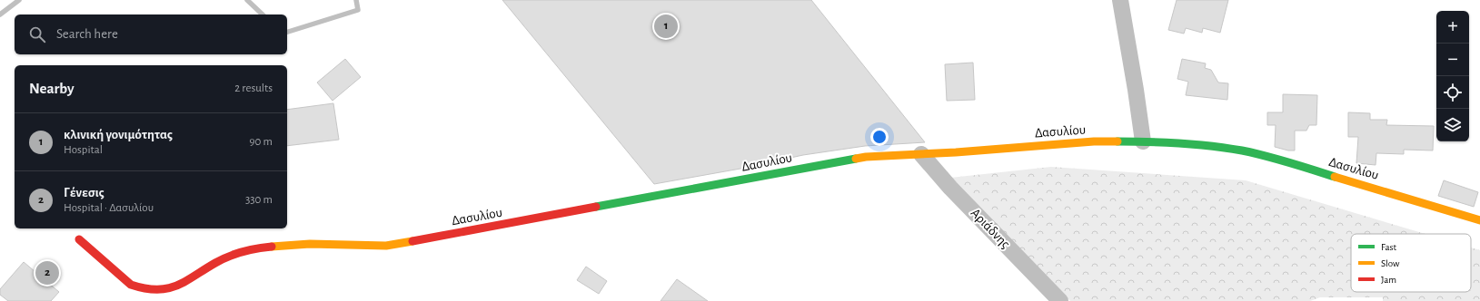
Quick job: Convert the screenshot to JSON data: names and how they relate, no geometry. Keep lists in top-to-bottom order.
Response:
{
  "streets": {
    "street": ["Δασυλίου", "Αριάδνης"]
  },
  "crossings": [
    ["Δασυλίου", "Αριάδνης"]
  ],
  "legend": ["Fast", "Slow", "Jam"],
  "page": {
    "map_buttons": ["+", "−"],
    "pins": ["1", "2"],
    "search": "Search here",
    "heading": ["Nearby", "2 results"],
    "list": [
      {
        "mark": "1",
        "name": "κλινική γονιμότητας",
        "note": "Hospital",
        "value": "90 m"
      },
      {
        "mark": "2",
        "name": "Γένεσις",
        "note": "Hospital · Δασυλίου",
        "value": "330 m"
      }
    ]
  }
}
